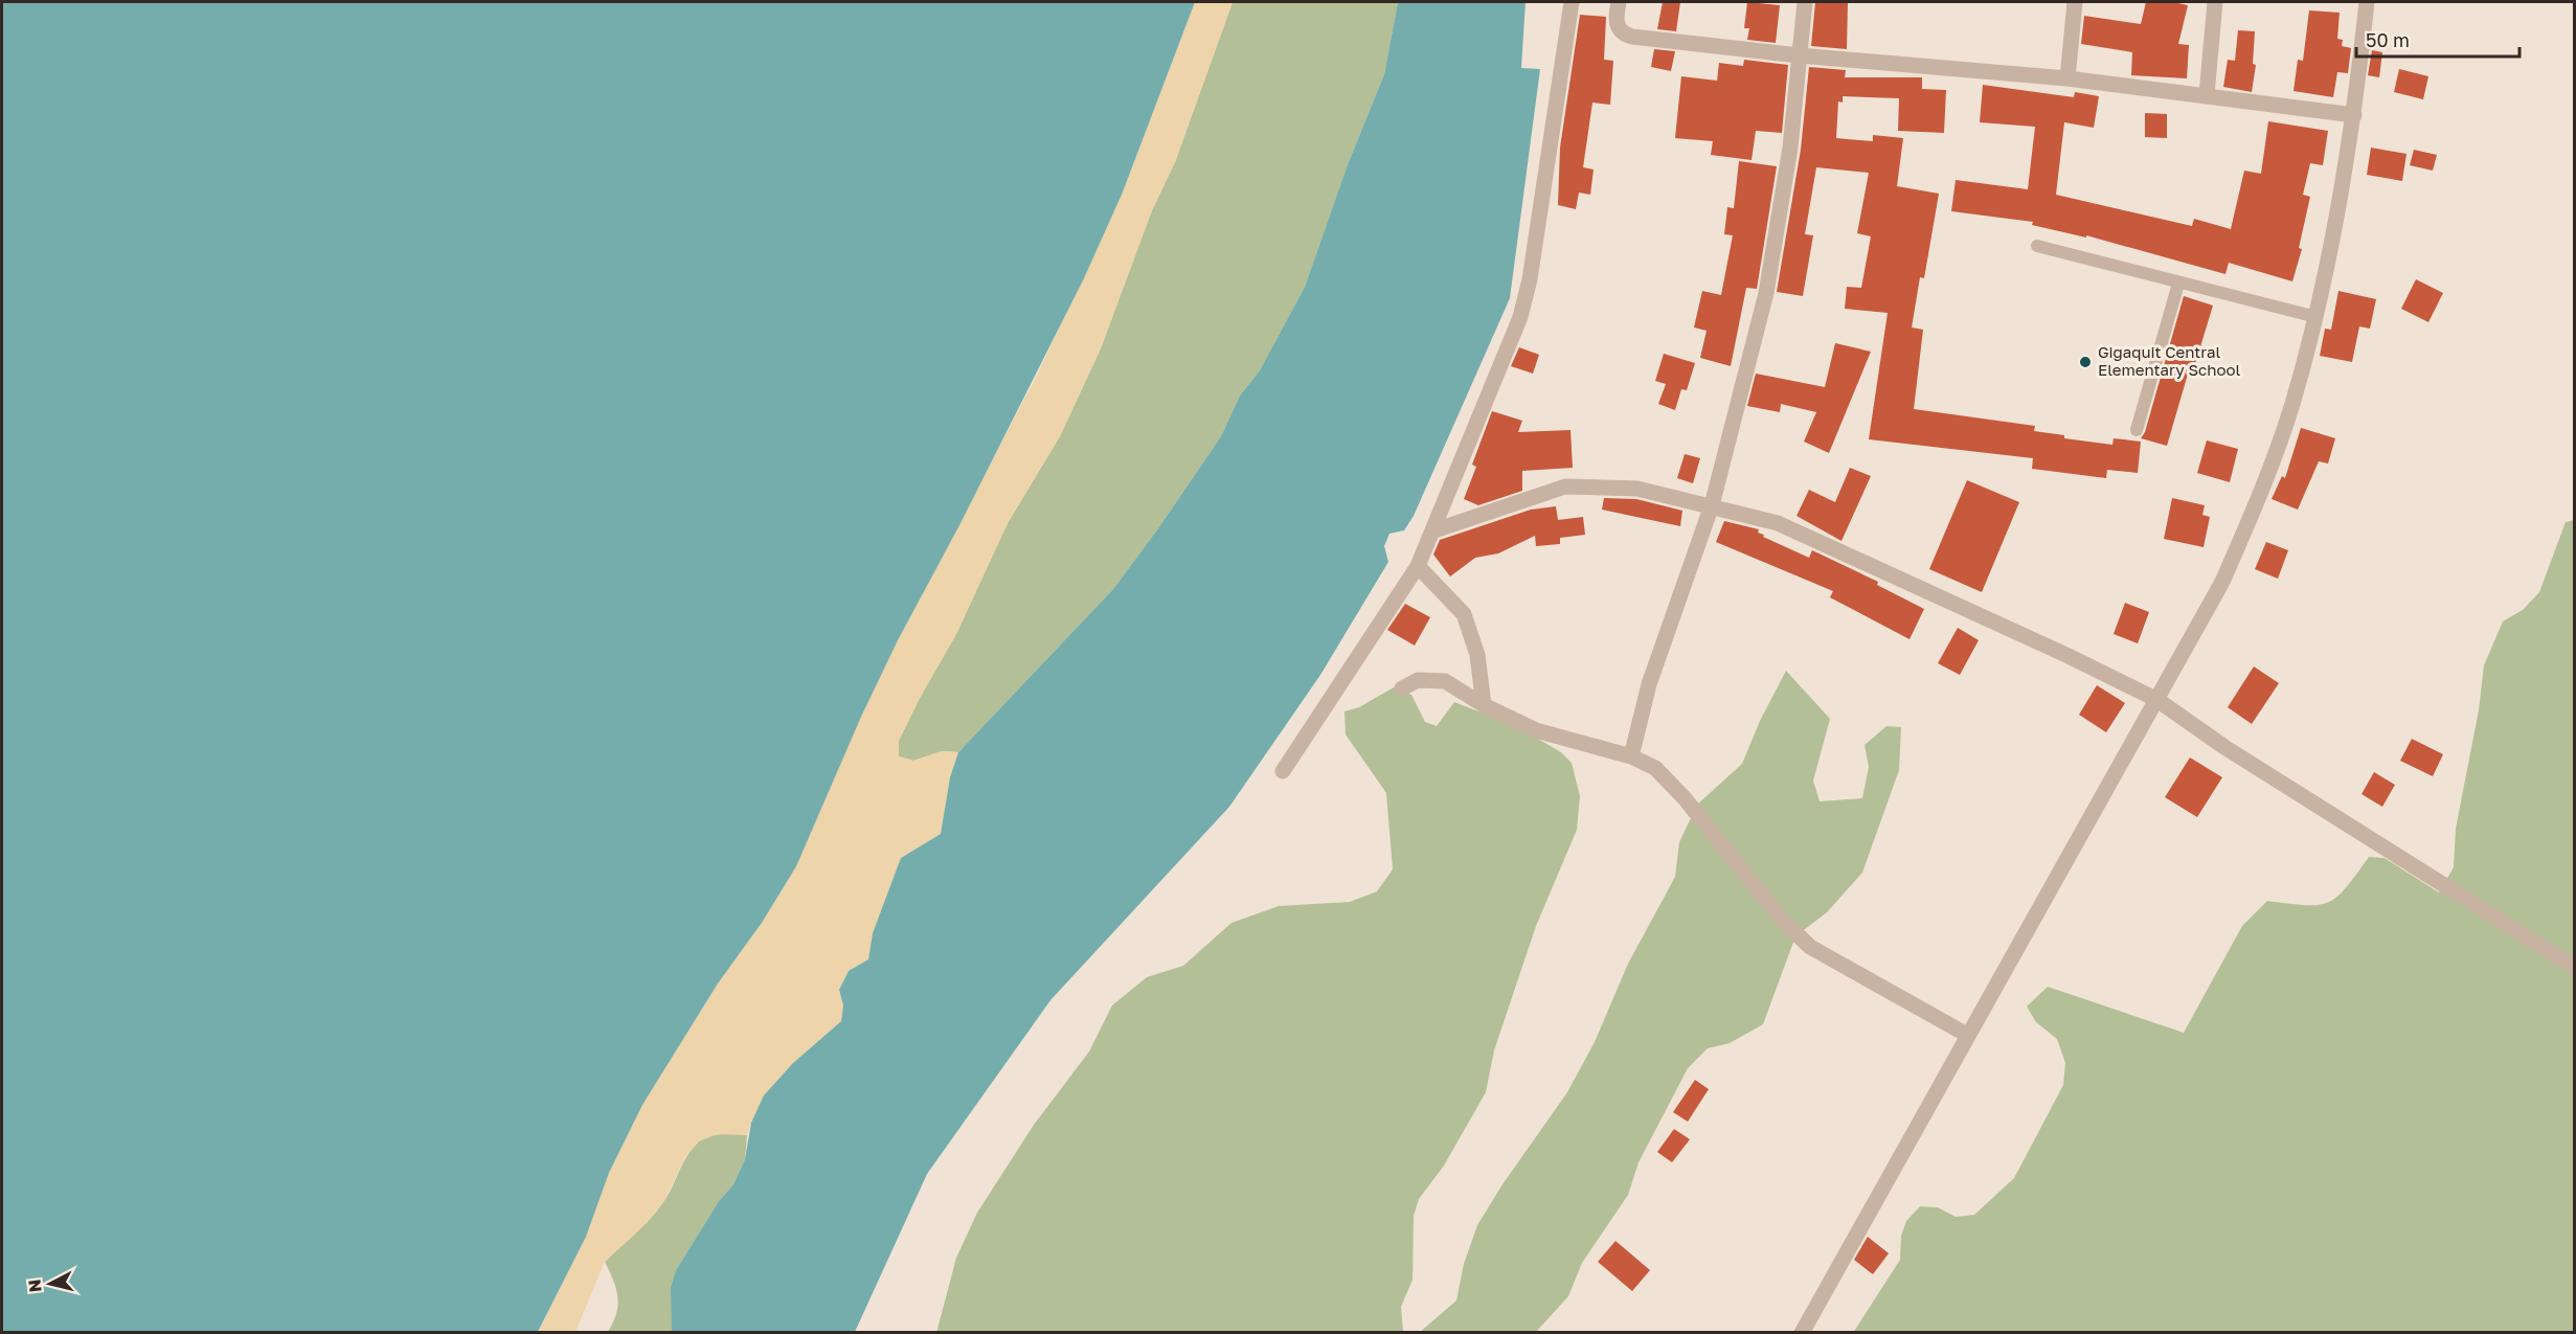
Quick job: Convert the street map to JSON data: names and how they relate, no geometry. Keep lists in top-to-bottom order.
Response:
{
  "places": ["Gigaquit Central Elementary School"],
  "scale_bar": "50 m",
  "north": "left"
}
